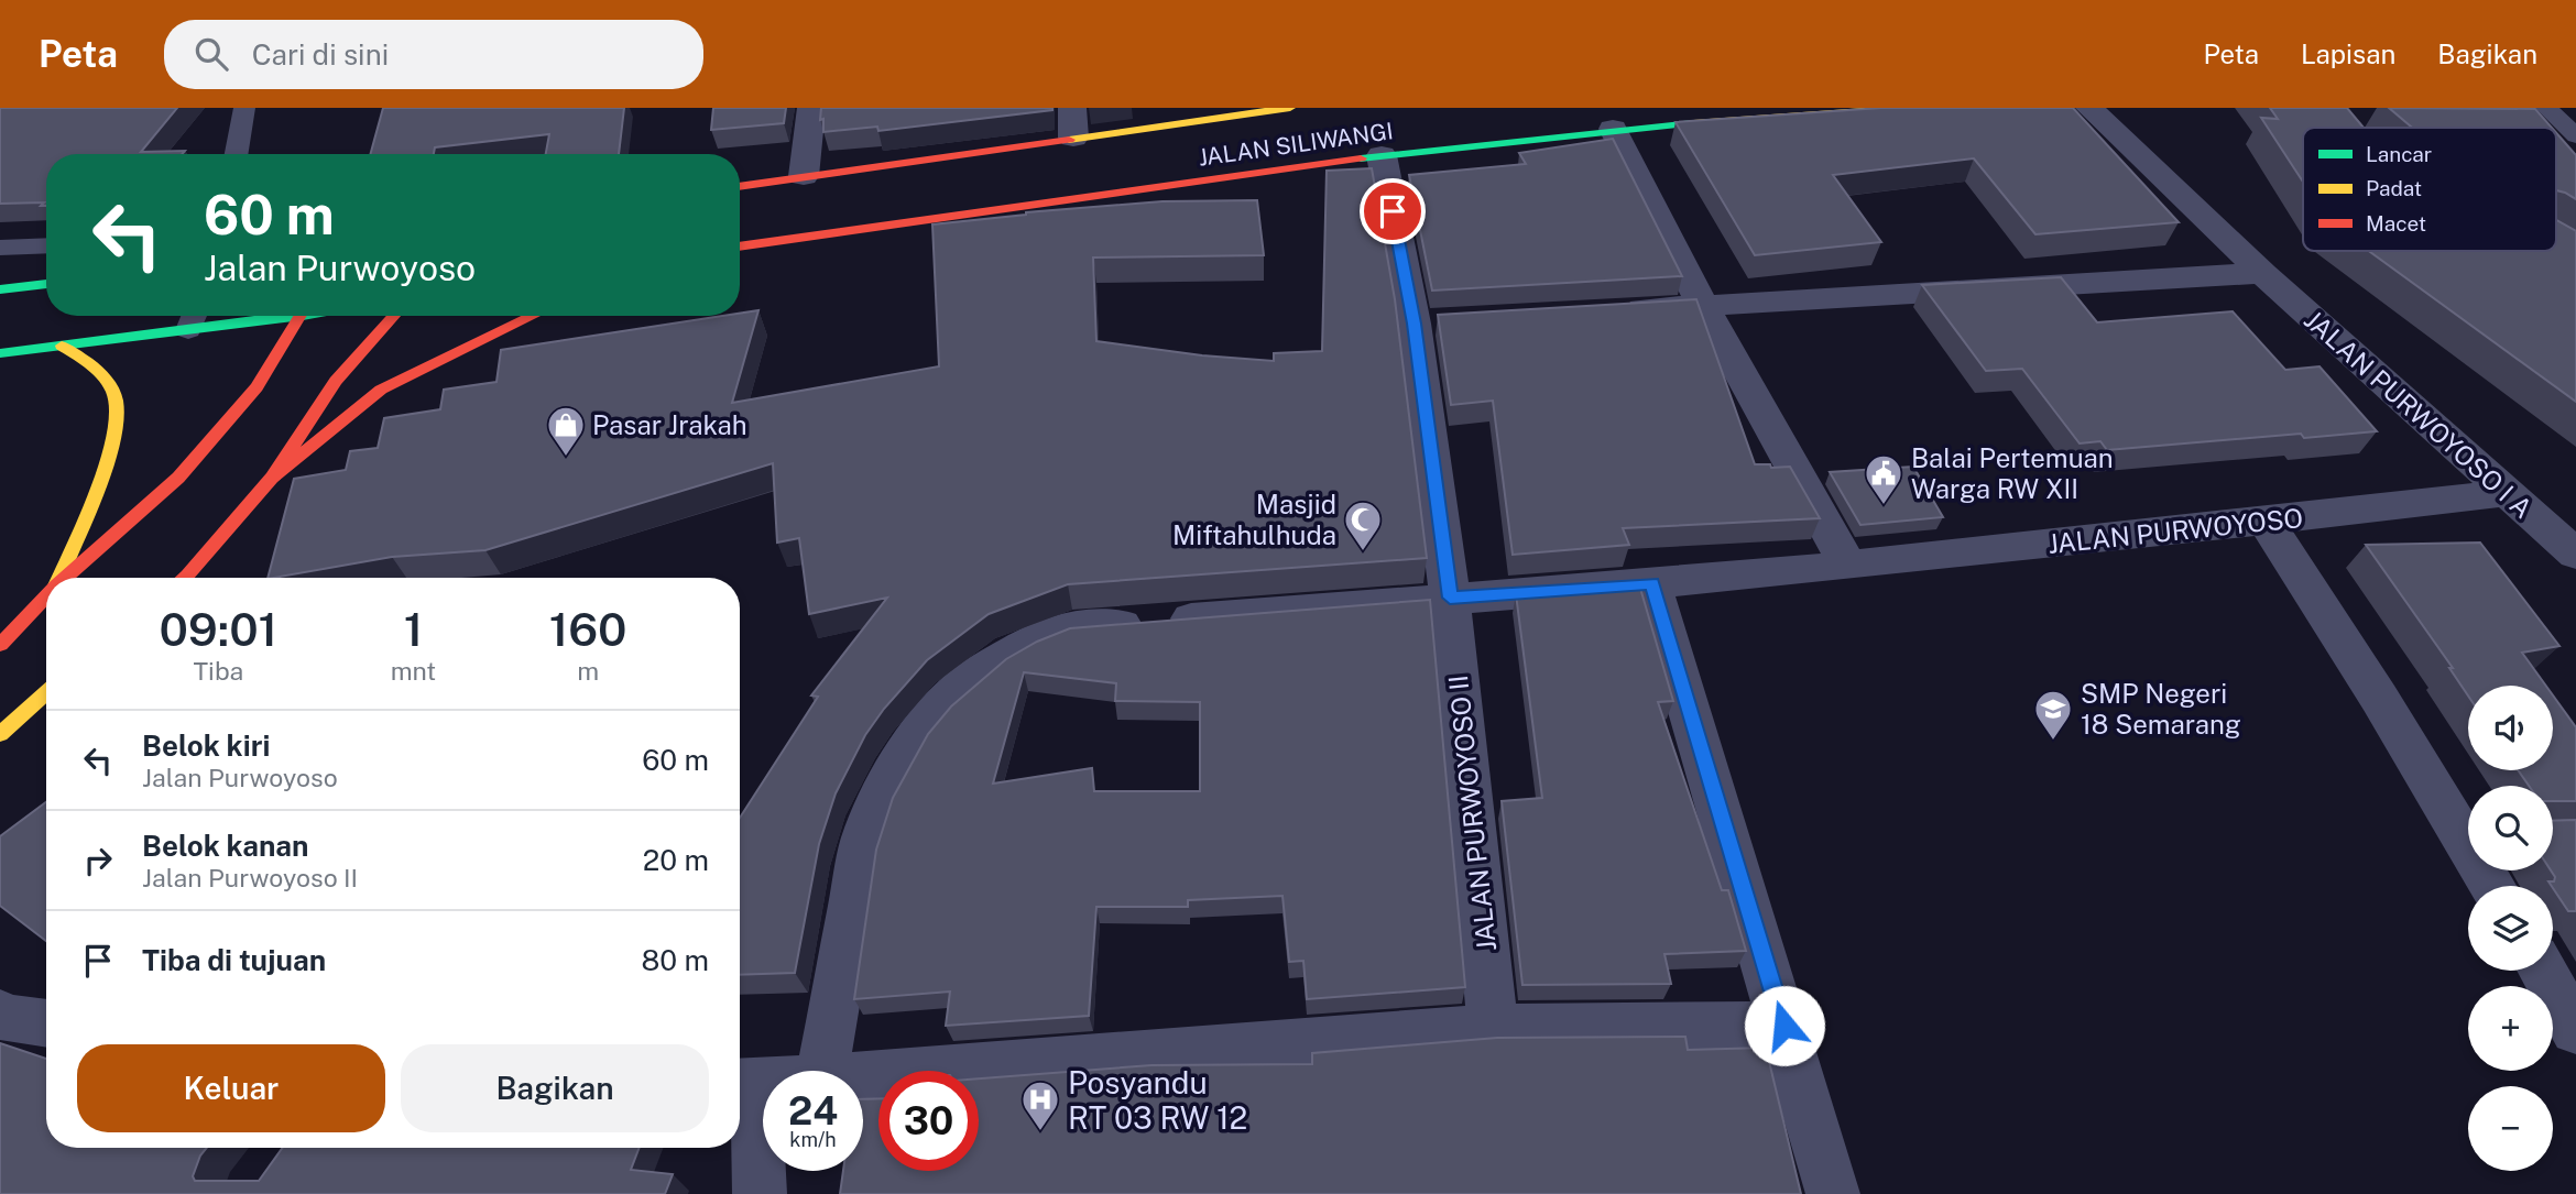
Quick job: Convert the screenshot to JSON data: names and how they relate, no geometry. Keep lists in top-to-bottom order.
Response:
{
  "streets": {
    "main road": ["JALAN SILIWANGI"],
    "street": ["JALAN PURWOYOSO I A", "JALAN PURWOYOSO", "JALAN PURWOYOSO II"]
  },
  "crossings": [
    ["JALAN SILIWANGI", "JALAN PURWOYOSO II"],
    ["JALAN PURWOYOSO I A", "JALAN PURWOYOSO"],
    ["JALAN PURWOYOSO", "JALAN PURWOYOSO II"]
  ],
  "places": {
    "shop": ["Pasar Jrakah"],
    "public building": ["Balai Pertemuan Warga RW XII"],
    "mosque": ["Masjid Miftahulhuda"],
    "school or university": ["SMP Negeri 18 Semarang"],
    "hospital": ["Posyandu RT 03 RW 12"]
  },
  "legend": ["Lancar", "Padat", "Macet"],
  "page": {
    "header": "Peta",
    "search": "Cari di sini",
    "nav": ["Peta", "Lapisan", "Bagikan"],
    "turn": ["60 m", "Jalan Purwoyoso"],
    "eta": [
      "09:01",
      "Tiba",
      "1",
      "mnt",
      "160",
      "m"
    ],
    "map_buttons": ["+", "−"],
    "list": [
      {
        "name": "Belok kiri",
        "note": "Jalan Purwoyoso",
        "value": "60 m"
      },
      {
        "name": "Belok kanan",
        "note": "Jalan Purwoyoso II",
        "value": "20 m"
      },
      {
        "name": "Tiba di tujuan",
        "value": "80 m"
      }
    ],
    "buttons": ["Keluar", "Bagikan"],
    "speed": "24 km/h",
    "limit": "30"
  }
}
